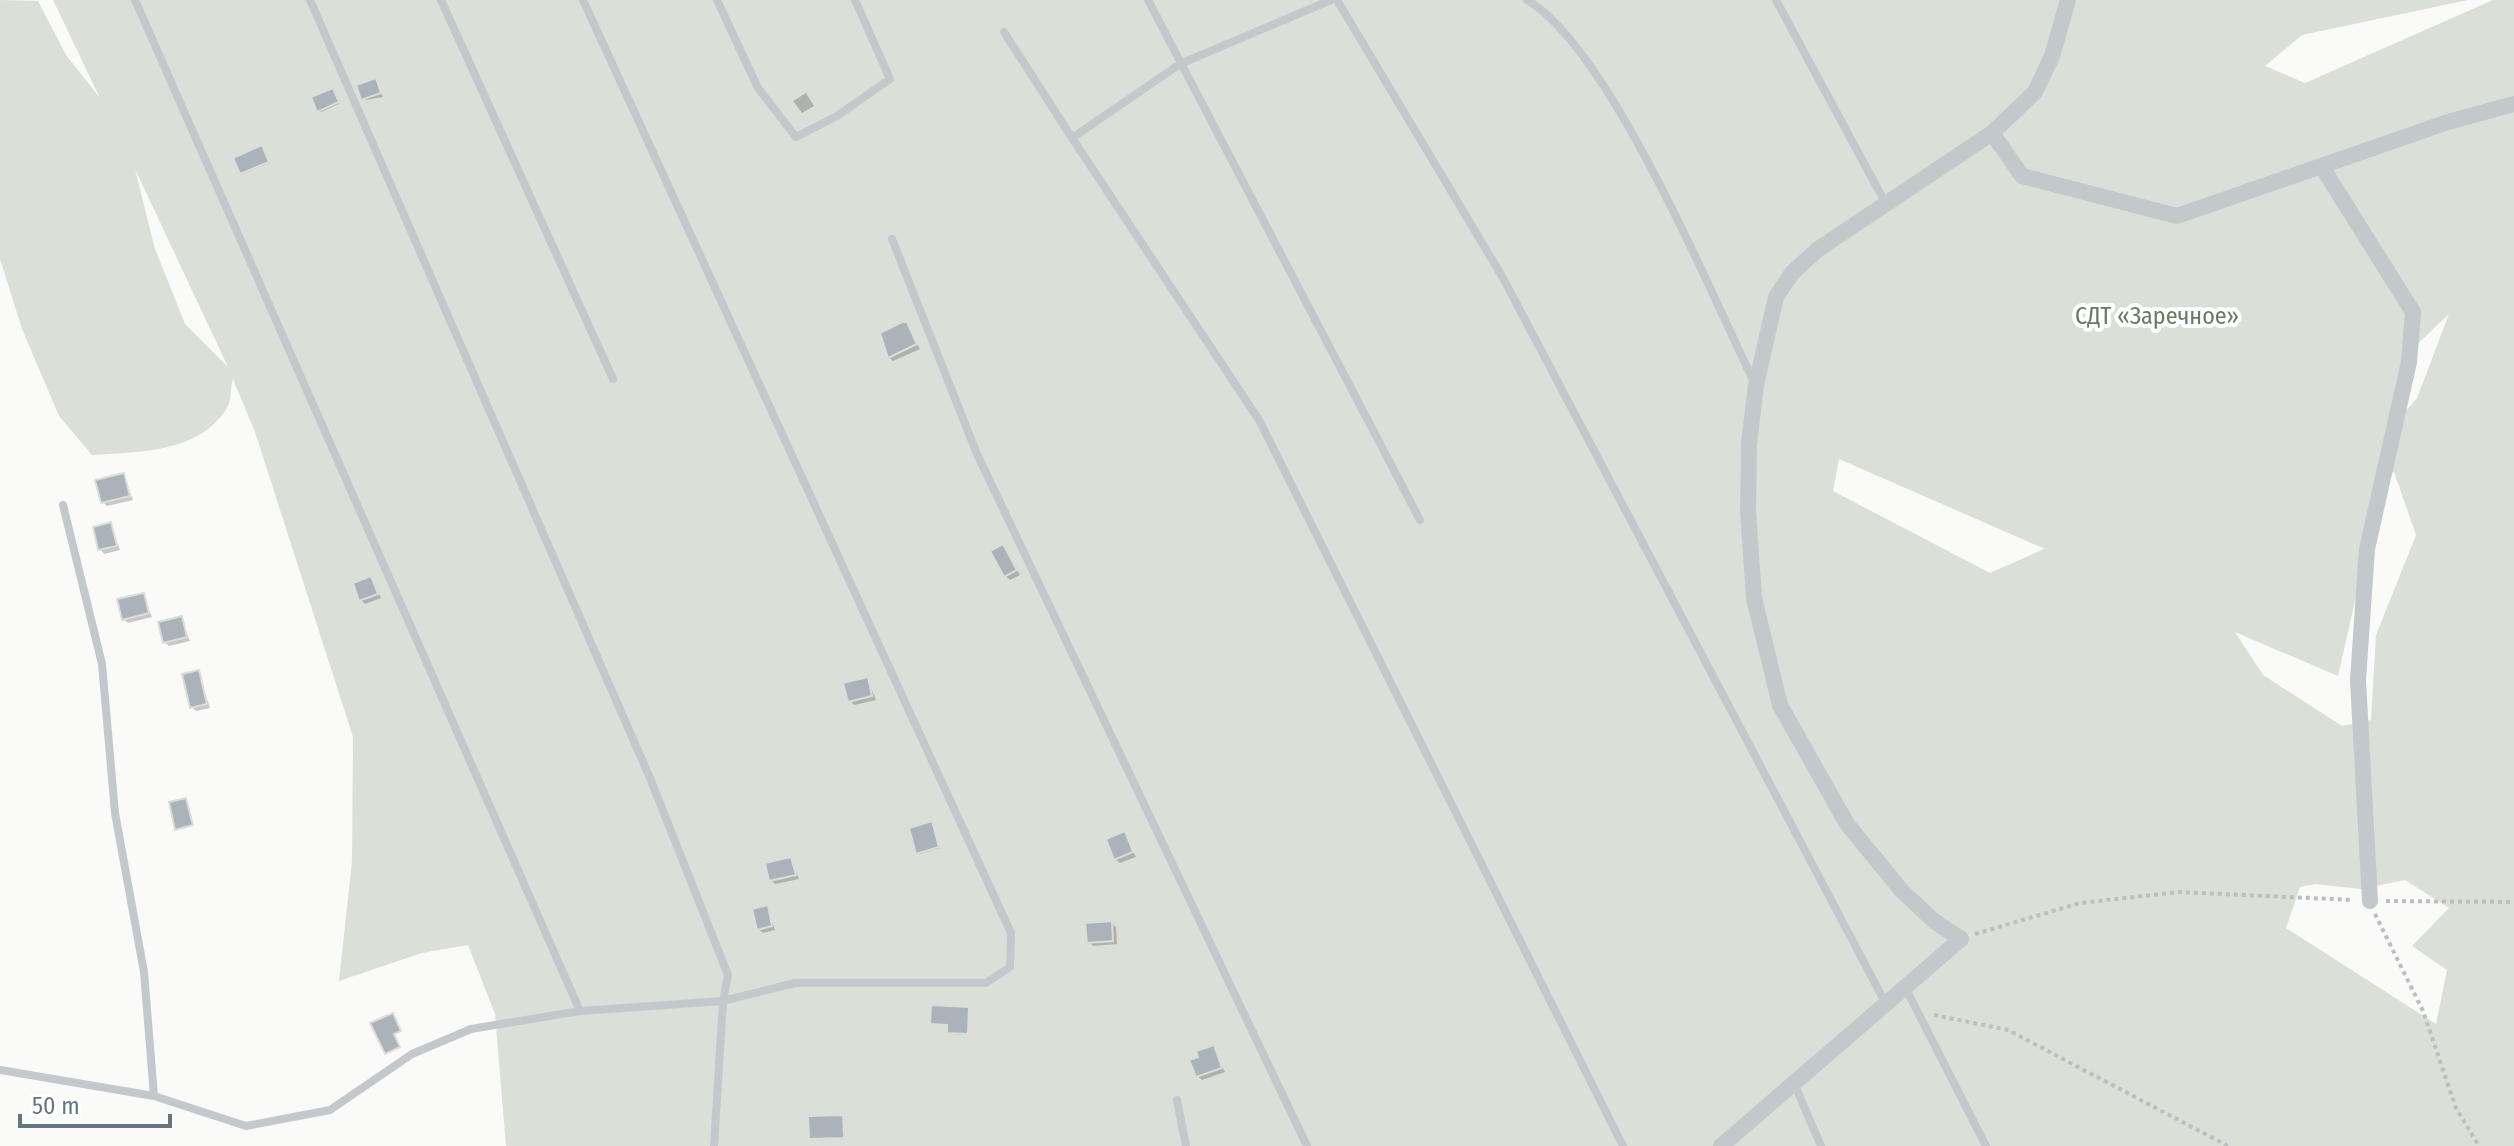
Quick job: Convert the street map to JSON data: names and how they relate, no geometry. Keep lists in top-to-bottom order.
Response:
{
  "parks": ["СДТ «Заречное»"],
  "scale_bar": "50 m"
}
